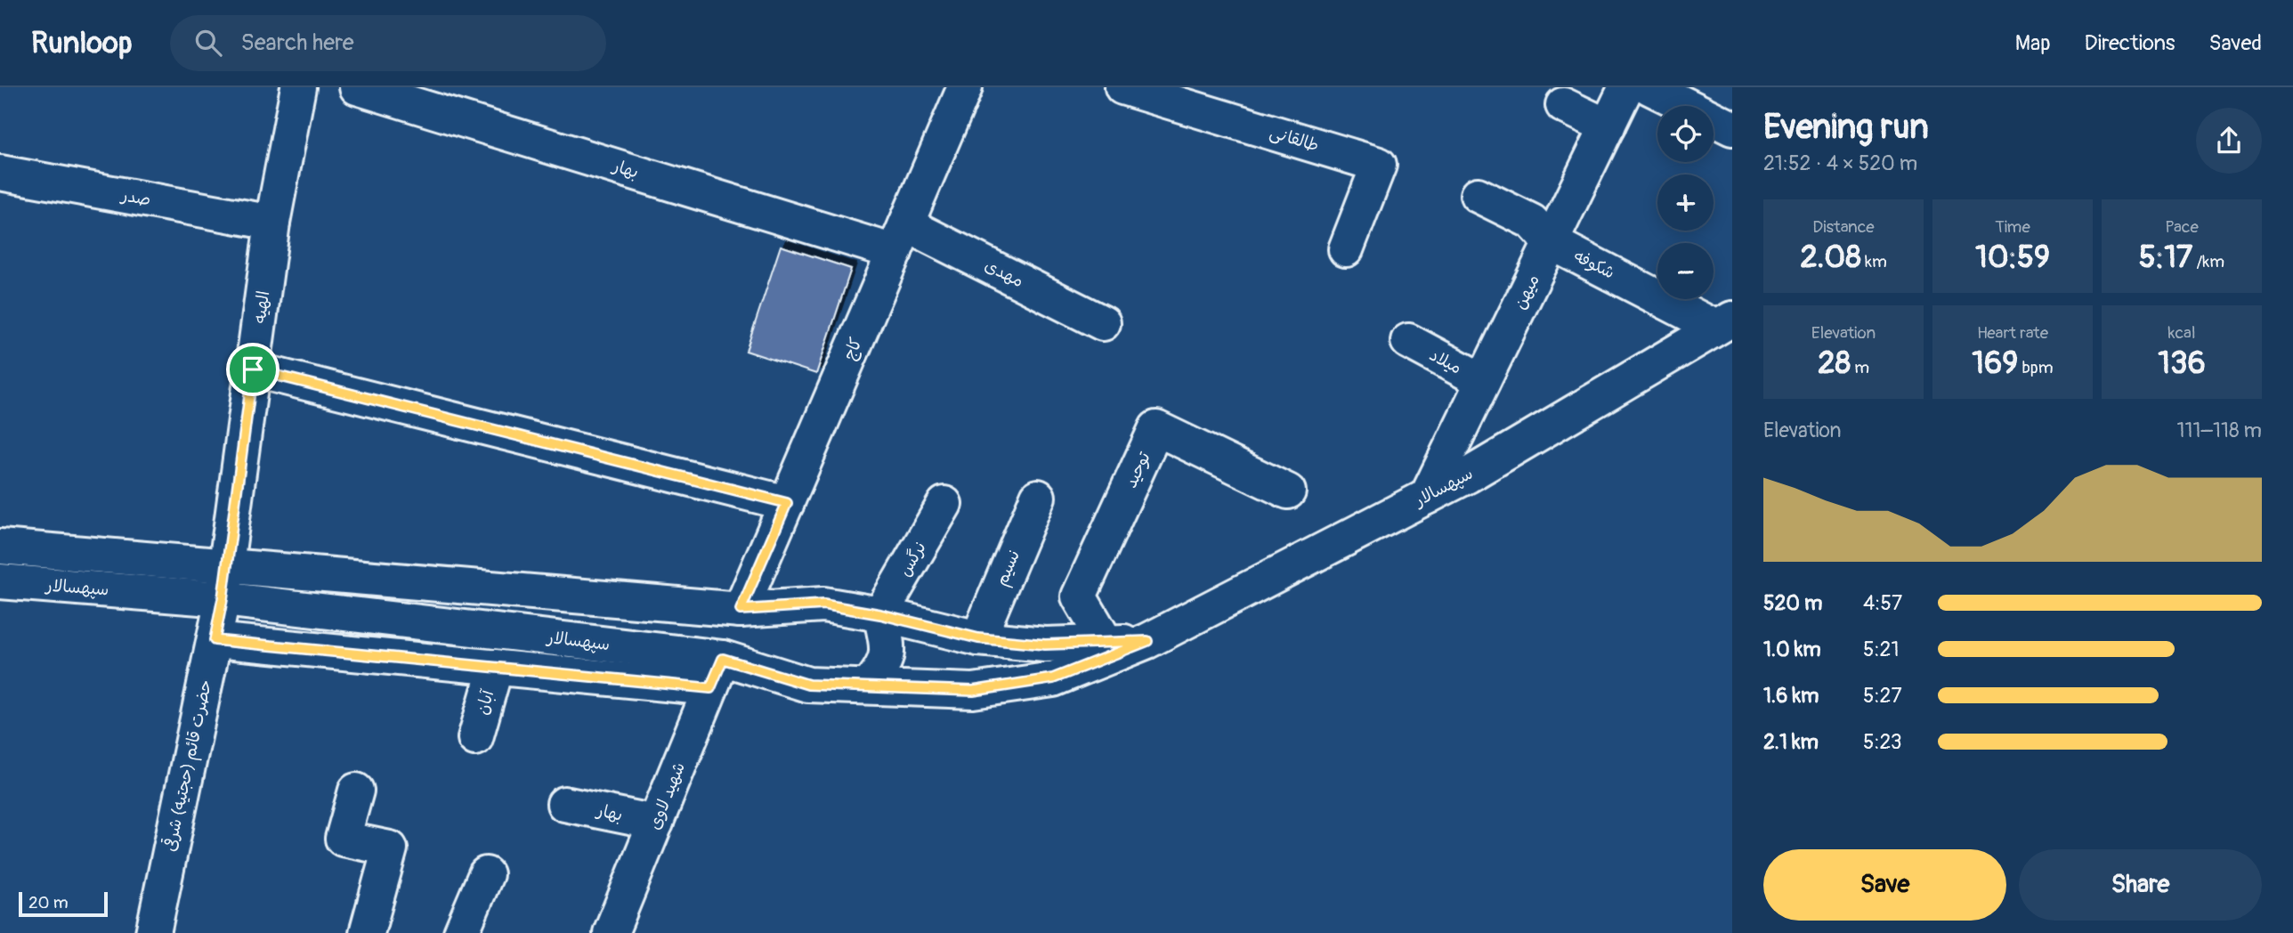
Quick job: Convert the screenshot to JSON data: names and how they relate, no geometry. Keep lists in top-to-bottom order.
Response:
{
  "streets": {
    "street": [
      "طالقانی",
      "بهار",
      "صدر",
      "شکوفه",
      "مهدی",
      "میهن",
      "الهیه",
      "کاج",
      "میلاد",
      "توحید",
      "سپهسالار",
      "نرگس",
      "نسیم",
      "آبان",
      "حضرت قائم (حجتیه) شرقی",
      "شهید لاوی"
    ]
  },
  "crossings": [
    ["بهار", "مهدی"],
    ["بهار", "کاج"],
    ["بهار", "شهید لاوی"],
    ["صدر", "الهیه"],
    ["شکوفه", "میهن"],
    ["شکوفه", "سپهسالار"],
    ["مهدی", "کاج"],
    ["میهن", "میلاد"],
    ["میهن", "سپهسالار"],
    ["الهیه", "سپهسالار"],
    ["الهیه", "حضرت قائم (حجتیه) شرقی"],
    ["کاج", "سپهسالار"],
    ["توحید", "سپهسالار"],
    ["سپهسالار", "نرگس"],
    ["سپهسالار", "نسیم"],
    ["سپهسالار", "حضرت قائم (حجتیه) شرقی"],
    ["سپهسالار", "شهید لاوی"]
  ],
  "scale_bar": "20 m",
  "page": {
    "header": "Runloop",
    "search": "Search here",
    "nav": ["Map", "Directions", "Saved"],
    "heading": ["Evening run", "21:52 · 4 × 520 m"],
    "map_buttons": ["+", "−"],
    "stats": [
      ["Distance", "2.08 km"],
      ["Time", "10:59"],
      ["Pace", "5:17 /km"],
      ["Elevation", "28 m"],
      ["Heart rate", "169 bpm"],
      ["kcal", "136"]
    ],
    "chart": ["Elevation", "111–118 m"],
    "list": [
      {
        "name": "520 m",
        "note": "4:57"
      },
      {
        "name": "1.0 km",
        "note": "5:21"
      },
      {
        "name": "1.6 km",
        "note": "5:27"
      },
      {
        "name": "2.1 km",
        "note": "5:23"
      }
    ],
    "buttons": ["Save", "Share"],
    "scale": "20 m"
  }
}
